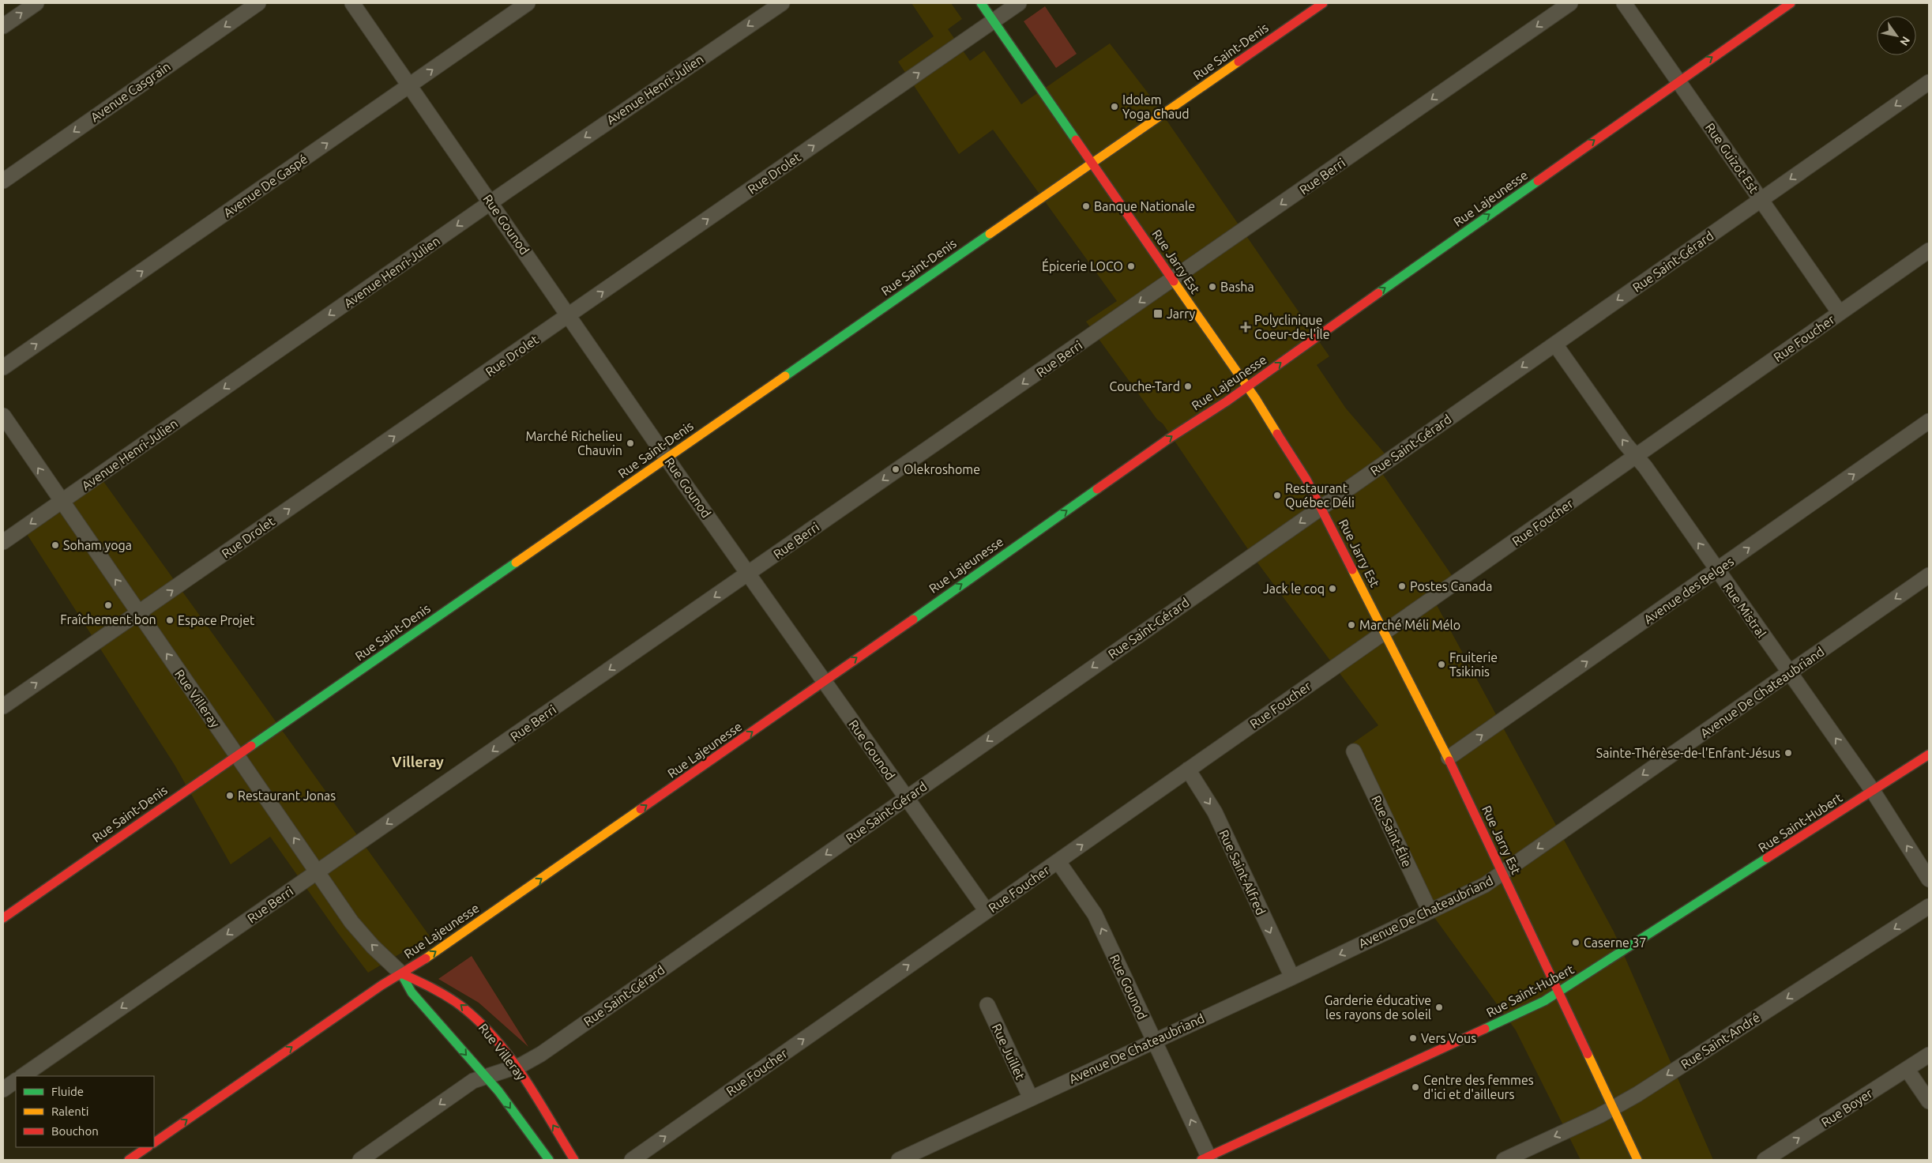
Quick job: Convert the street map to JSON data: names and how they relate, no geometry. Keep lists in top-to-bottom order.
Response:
{
  "streets": {
    "main road": [
      "Rue Saint-Denis",
      "Rue Lajeunesse",
      "Rue Jarry Est",
      "Rue Villeray",
      "Rue Saint-Hubert"
    ],
    "street": [
      "Avenue Henri-Julien",
      "Avenue Casgrain",
      "Rue Guizot Est",
      "Rue Drolet",
      "Rue Berri",
      "Avenue De Gaspé",
      "Rue Gounod",
      "Rue Saint-Gérard",
      "Rue Foucher",
      "Avenue des Belges",
      "Rue Mistral",
      "Avenue De Chateaubriand",
      "Rue Saint-Élie",
      "Rue Saint-Alfred",
      "Rue Saint-André",
      "Rue Juillet",
      "Rue Boyer"
    ]
  },
  "crossings": [
    ["Rue Saint-Denis", "Rue Gounod"],
    ["Rue Saint-Denis", "Rue Jarry Est"],
    ["Rue Saint-Denis", "Rue Villeray"],
    ["Avenue Henri-Julien", "Rue Gounod"],
    ["Avenue Henri-Julien", "Rue Villeray"],
    ["Rue Guizot Est", "Rue Lajeunesse"],
    ["Rue Guizot Est", "Rue Saint-Gérard"],
    ["Rue Guizot Est", "Rue Foucher"],
    ["Rue Drolet", "Rue Gounod"],
    ["Rue Drolet", "Rue Jarry Est"],
    ["Rue Drolet", "Rue Villeray"],
    ["Rue Berri", "Rue Gounod"],
    ["Rue Berri", "Rue Jarry Est"],
    ["Rue Berri", "Rue Villeray"],
    ["Avenue De Gaspé", "Rue Gounod"],
    ["Rue Lajeunesse", "Rue Gounod"],
    ["Rue Lajeunesse", "Rue Jarry Est"],
    ["Rue Lajeunesse", "Rue Villeray"],
    ["Rue Gounod", "Rue Saint-Gérard"],
    ["Rue Gounod", "Rue Foucher"],
    ["Rue Gounod", "Avenue De Chateaubriand"],
    ["Rue Gounod", "Rue Saint-Hubert"],
    ["Rue Jarry Est", "Rue Saint-Gérard"],
    ["Rue Jarry Est", "Rue Foucher"],
    ["Rue Jarry Est", "Avenue des Belges"],
    ["Rue Jarry Est", "Avenue De Chateaubriand"],
    ["Rue Jarry Est", "Rue Saint-Hubert"],
    ["Rue Jarry Est", "Rue Saint-André"],
    ["Rue Saint-Gérard", "Rue Mistral"],
    ["Rue Saint-Gérard", "Rue Villeray"],
    ["Rue Foucher", "Rue Mistral"],
    ["Rue Foucher", "Rue Saint-Alfred"],
    ["Avenue des Belges", "Rue Mistral"],
    ["Rue Mistral", "Avenue De Chateaubriand"],
    ["Rue Mistral", "Rue Saint-Hubert"],
    ["Avenue De Chateaubriand", "Rue Saint-Élie"],
    ["Avenue De Chateaubriand", "Rue Saint-Alfred"],
    ["Avenue De Chateaubriand", "Rue Juillet"]
  ],
  "one_way": [
    "Avenue Henri-Julien",
    "Avenue Casgrain",
    "Rue Drolet",
    "Rue Berri",
    "Avenue De Gaspé",
    "Rue Lajeunesse",
    "Rue Saint-Gérard",
    "Rue Foucher",
    "Avenue des Belges",
    "Rue Mistral",
    "Avenue De Chateaubriand",
    "Rue Saint-Alfred",
    "Rue Saint-André",
    "Rue Boyer"
  ],
  "districts": ["Villeray"],
  "places": {
    "other": [
      "Idolem Yoga Chaud",
      "Banque Nationale",
      "Épicerie LOCO",
      "Basha",
      "Couche-Tard",
      "Marché Richelieu Chauvin",
      "Olekroshome",
      "Restaurant Québec Déli",
      "Soham yoga",
      "Postes Canada",
      "Jack le coq",
      "Fraîchement bon",
      "Espace Projet",
      "Marché Méli Mélo",
      "Fruiterie Tsikinis",
      "Sainte-Thérèse-de-l'Enfant-Jésus",
      "Restaurant Jonas",
      "Caserne 37",
      "Garderie éducative les rayons de soleil",
      "Vers Vous",
      "Centre des femmes d'ici et d'ailleurs"
    ],
    "transit": ["Jarry"],
    "health": ["Polyclinique Coeur-de-l'Île"]
  },
  "legend": ["Fluide", "Ralenti", "Bouchon"],
  "north": "bottom right"
}
